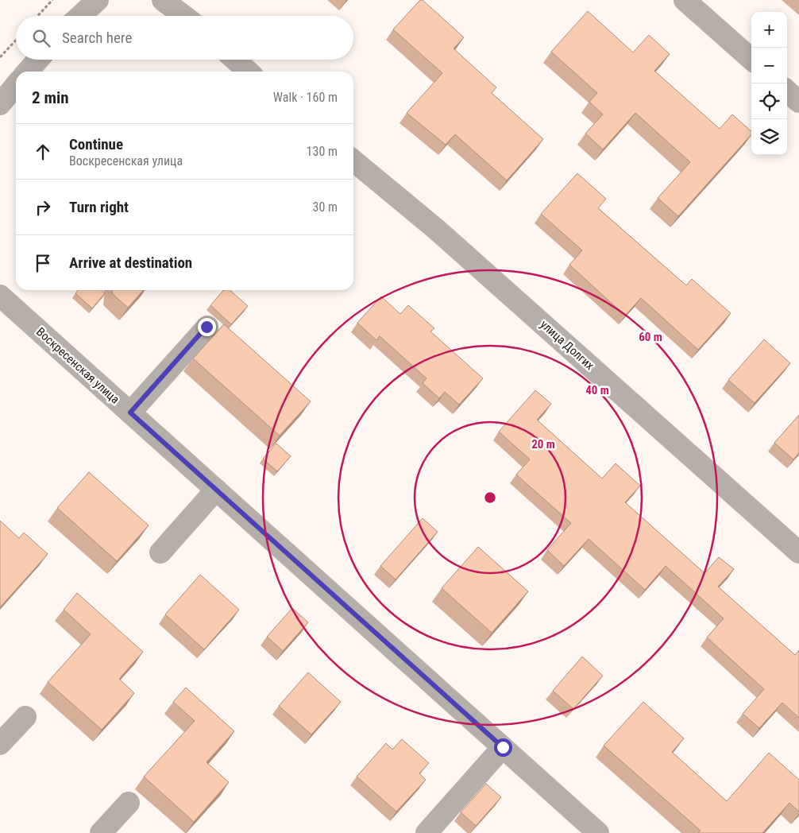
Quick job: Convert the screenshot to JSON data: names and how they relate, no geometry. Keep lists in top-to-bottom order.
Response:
{
  "streets": {
    "street": ["улица Долгих", "Воскресенская улица"]
  },
  "page": {
    "map_buttons": ["+", "−"],
    "search": "Search here",
    "heading": ["2 min", "Walk · 160 m"],
    "list": [
      ["Continue", "Воскресенская улица", "130 m"],
      ["Turn right", "30 m"],
      "Arrive at destination"
    ]
  },
  "rings": ["60 m", "40 m", "20 m"]
}
